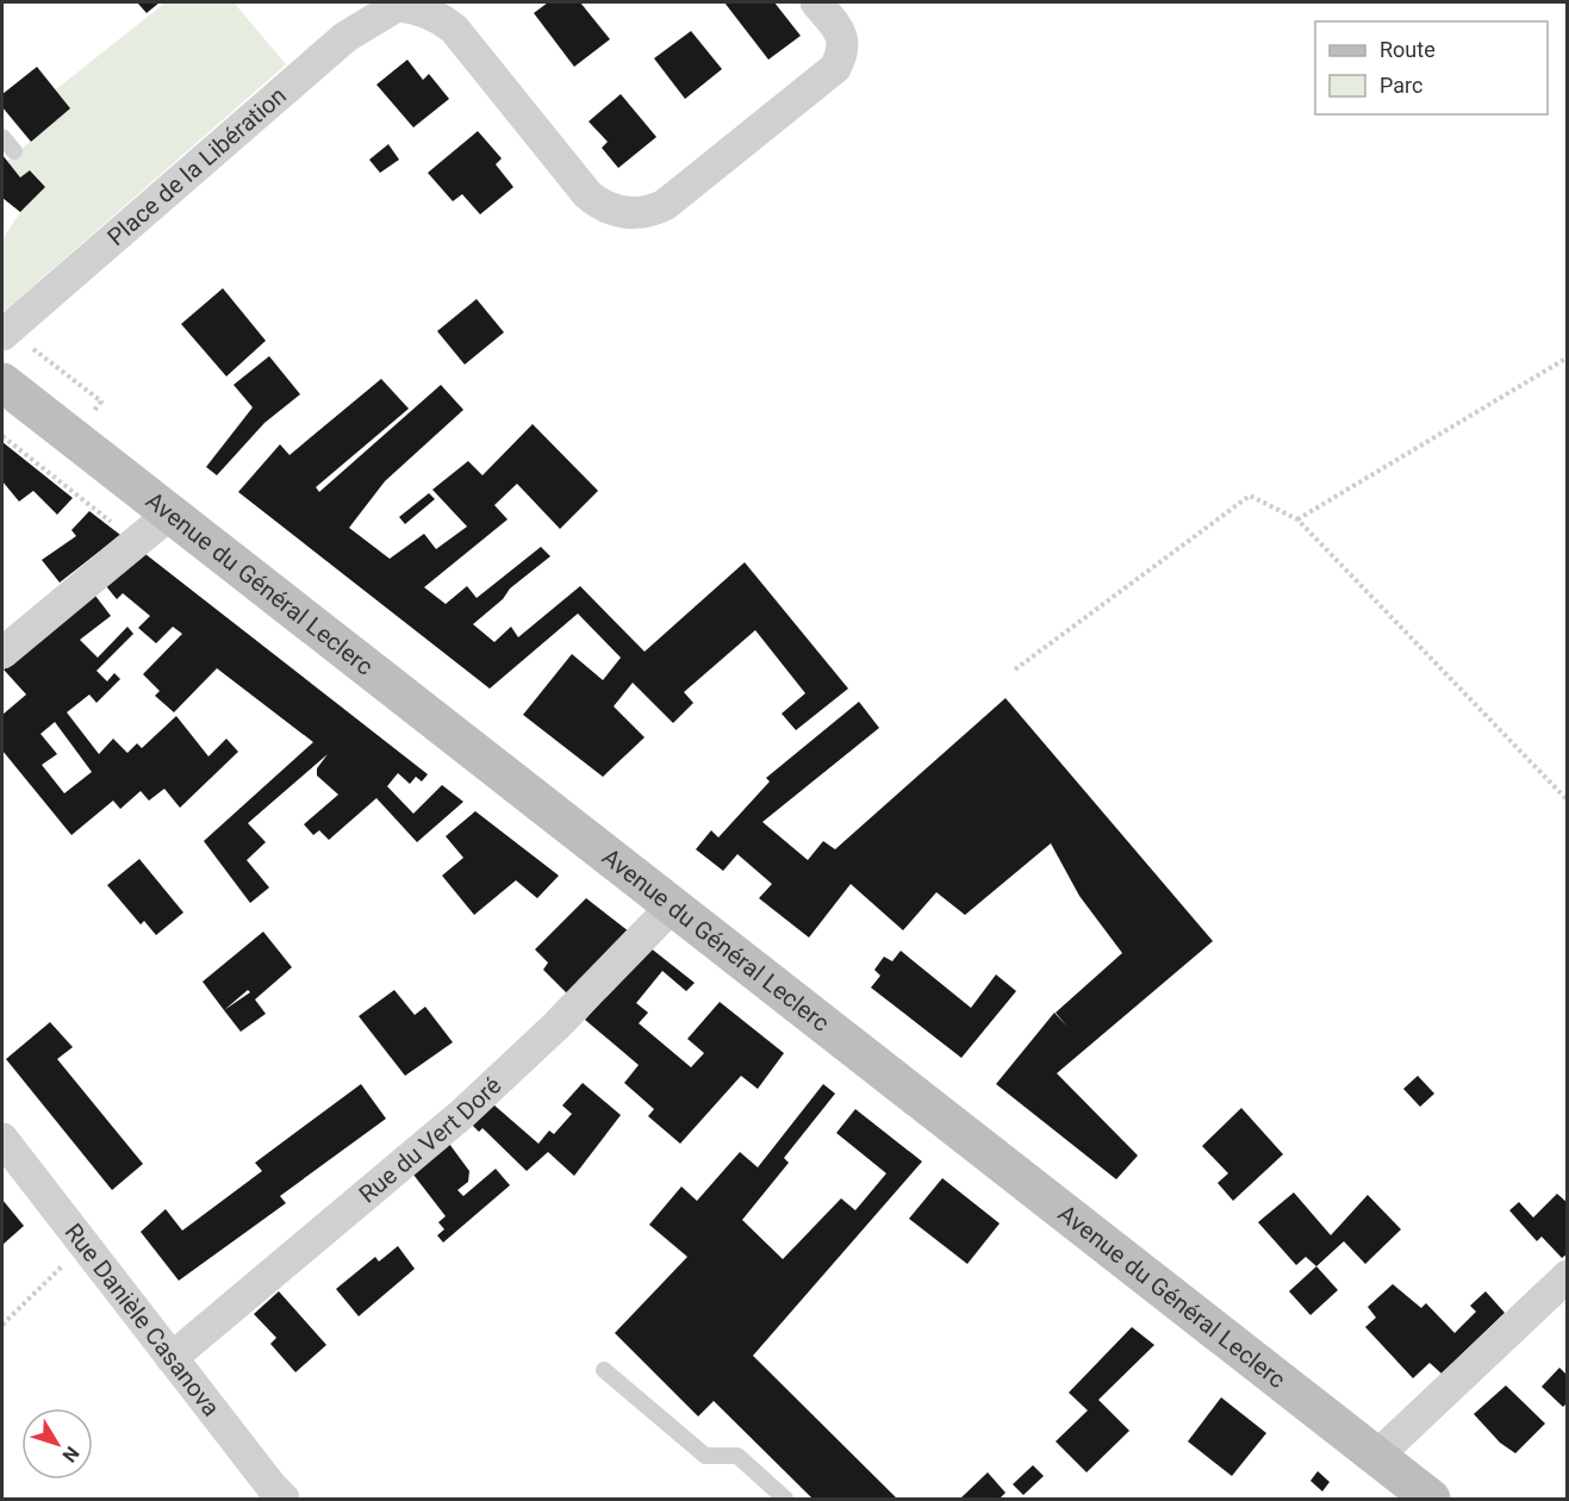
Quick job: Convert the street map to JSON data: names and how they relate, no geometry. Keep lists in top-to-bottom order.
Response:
{
  "streets": {
    "main road": ["Avenue du Général Leclerc"],
    "street": ["Place de la Libération", "Rue du Vert Doré", "Rue Danièle Casanova"]
  },
  "crossings": [
    ["Avenue du Général Leclerc", "Rue du Vert Doré"],
    ["Rue du Vert Doré", "Rue Danièle Casanova"]
  ],
  "legend": ["Route", "Parc"],
  "north": "bottom right"
}
